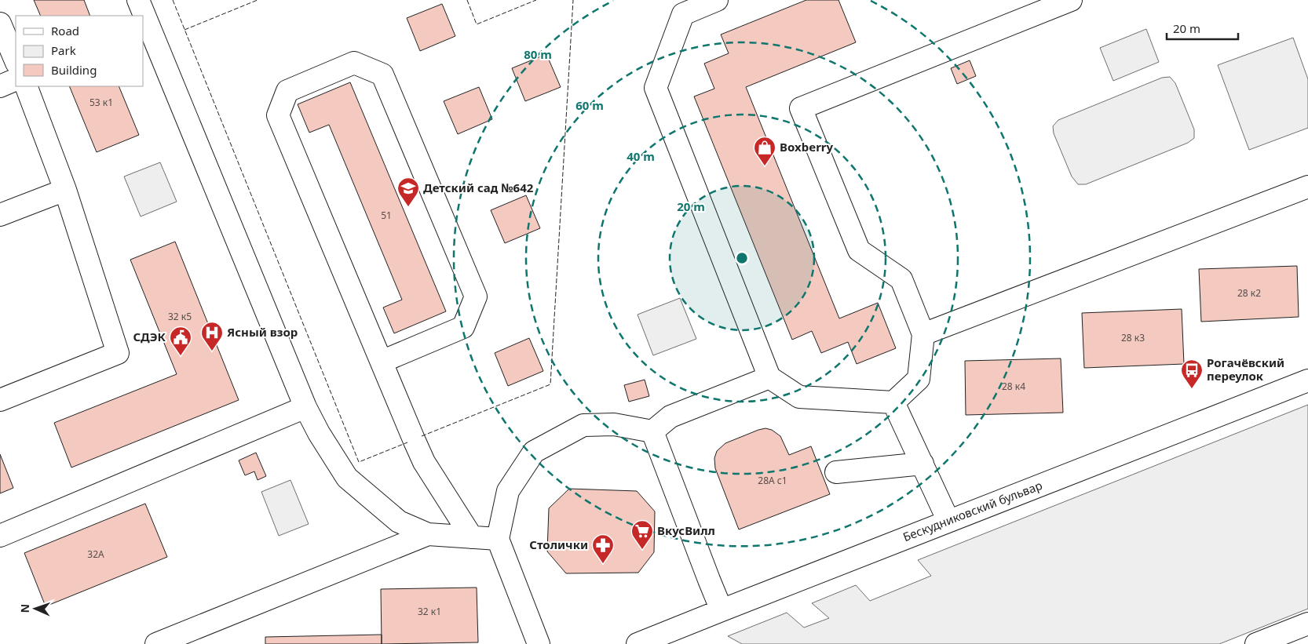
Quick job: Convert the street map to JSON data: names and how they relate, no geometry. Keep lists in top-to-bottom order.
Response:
{
  "streets": {
    "street": ["Бескудниковский бульвар"]
  },
  "places": {
    "shop": ["Boxberry"],
    "school or university": ["Детский сад №642"],
    "hospital": ["Ясный взор"],
    "public building": ["СДЭК"],
    "bus stop": ["Рогачёвский переулок"],
    "supermarket": ["ВкусВилл"],
    "pharmacy": ["Столички"]
  },
  "house_numbers": [
    "53 к1",
    "51",
    "28 к2",
    "32 к5",
    "28 к3",
    "28 к4",
    "28А с1",
    "32А",
    "32 к1"
  ],
  "legend": ["Road", "Park", "Building"],
  "scale_bar": "20 m",
  "north": "left",
  "rings": [
    "80 m",
    "60 m",
    "40 m",
    "20 m"
  ]
}
